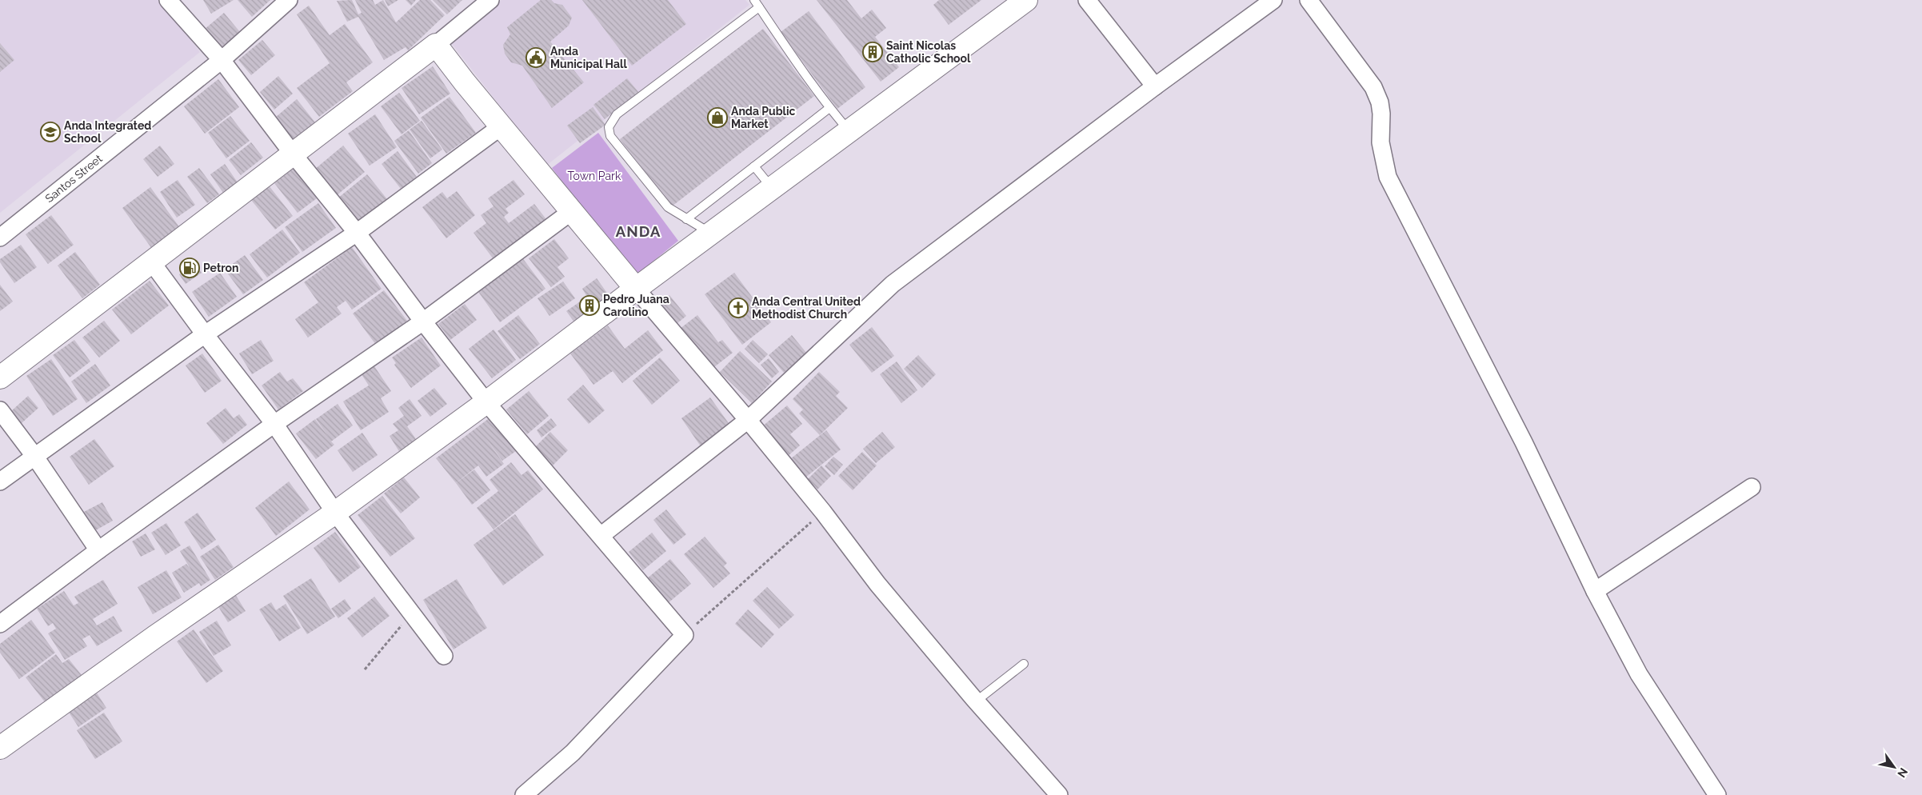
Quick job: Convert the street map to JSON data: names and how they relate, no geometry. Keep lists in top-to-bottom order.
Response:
{
  "streets": {
    "street": ["Santos Street"]
  },
  "districts": ["ANDA"],
  "parks": ["Town Park"],
  "places": {
    "building": ["Saint Nicolas Catholic School", "Pedro Juana Carolino"],
    "public building": ["Anda Municipal Hall"],
    "shop": ["Anda Public Market"],
    "school or university": ["Anda Integrated School"],
    "fuel station": ["Petron"],
    "church": ["Anda Central United Methodist Church"]
  },
  "north": "bottom right"
}
